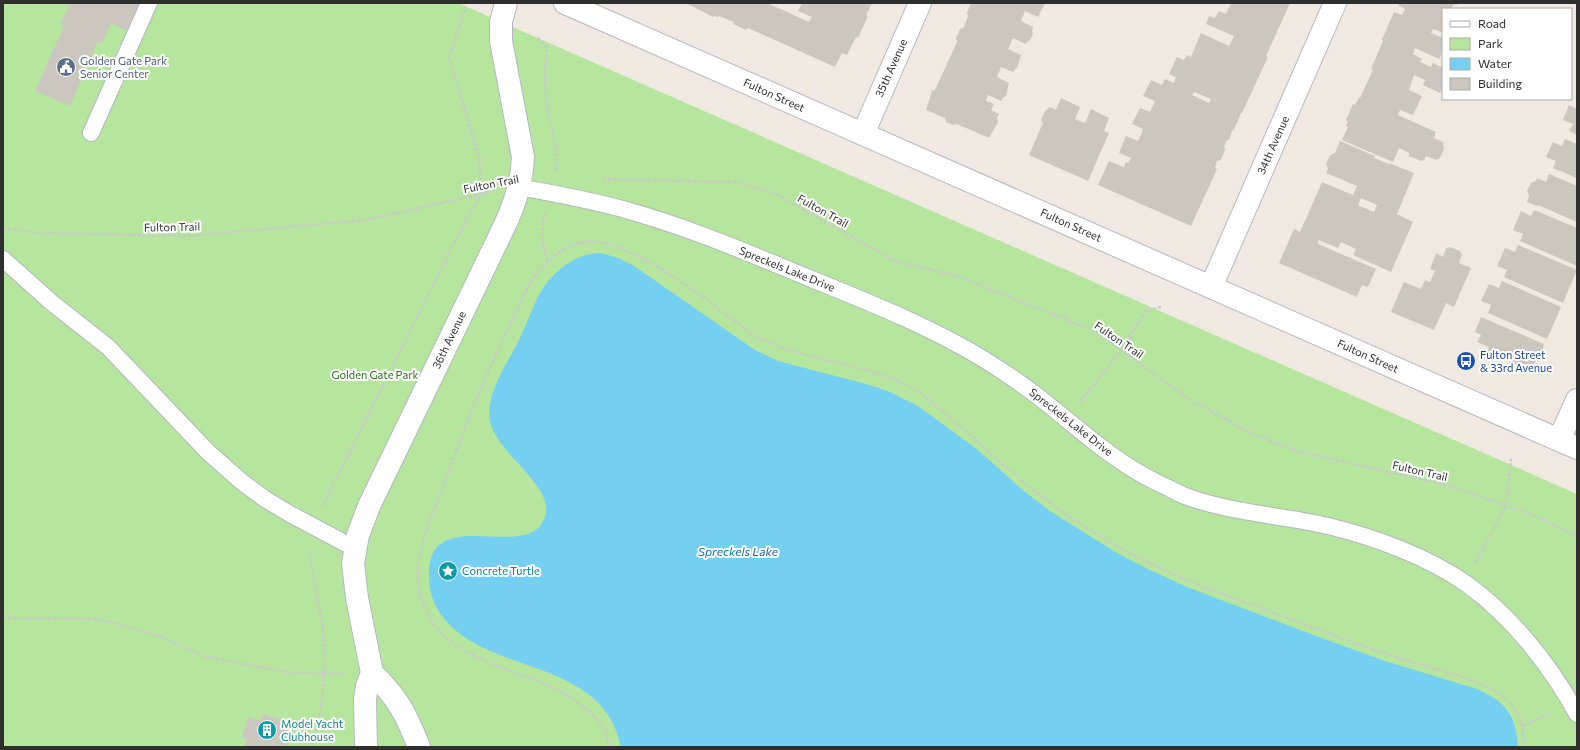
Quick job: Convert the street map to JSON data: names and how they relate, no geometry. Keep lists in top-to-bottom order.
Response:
{
  "streets": {
    "street": [
      "35th Avenue",
      "Fulton Street",
      "34th Avenue",
      "36th Avenue"
    ],
    "lane": ["Spreckels Lake Drive"],
    "path": ["Fulton Trail"]
  },
  "crossings": [
    ["35th Avenue", "Fulton Street"],
    ["Fulton Street", "34th Avenue"],
    ["Fulton Trail", "Spreckels Lake Drive"],
    ["Fulton Trail", "36th Avenue"],
    ["Spreckels Lake Drive", "36th Avenue"]
  ],
  "water": ["Spreckels Lake"],
  "parks": ["Golden Gate Park"],
  "places": {
    "public building": ["Golden Gate Park Senior Center"],
    "bus stop": ["Fulton Street & 33rd Avenue"],
    "place": ["Concrete Turtle"],
    "building": ["Model Yacht Clubhouse"]
  },
  "legend": [
    "Road",
    "Park",
    "Water",
    "Building"
  ]
}
